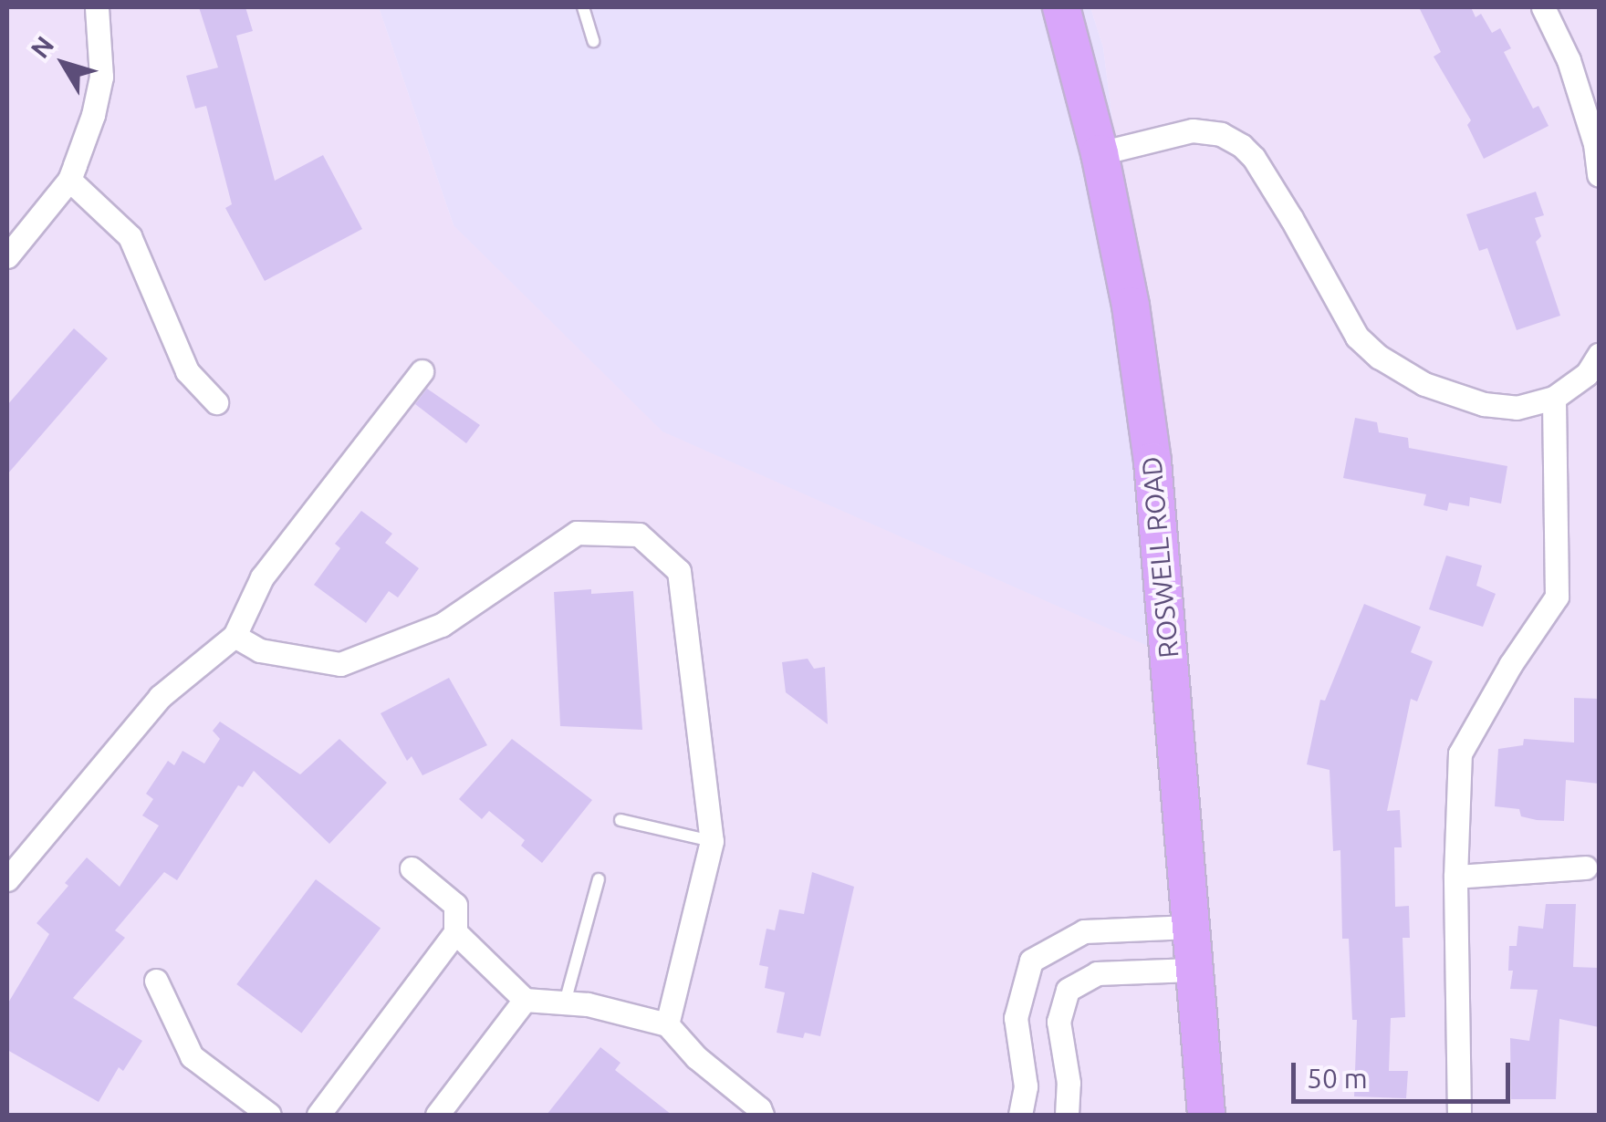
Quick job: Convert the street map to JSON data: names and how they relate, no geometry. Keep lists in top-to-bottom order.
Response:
{
  "streets": {
    "main road": ["ROSWELL ROAD"]
  },
  "scale_bar": "50 m",
  "north": "top left"
}
